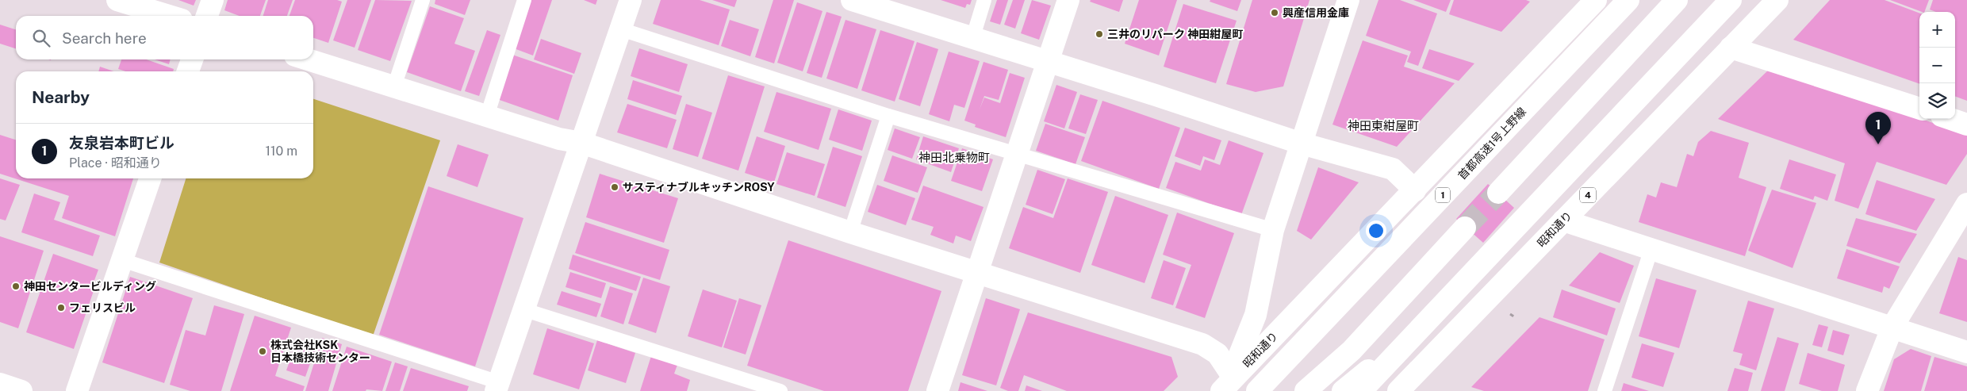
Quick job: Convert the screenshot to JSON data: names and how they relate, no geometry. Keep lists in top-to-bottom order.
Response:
{
  "streets": {
    "main road": [
      "首都高速1号上野線",
      "1",
      "4",
      "昭和通り"
    ]
  },
  "districts": ["神田東紺屋町", "神田北乗物町"],
  "places": [
    "興産信用金庫",
    "三井のリパーク 神田紺屋町",
    "サスティナブルキッチンROSY",
    "神田センタービルディング",
    "フェリスビル",
    "株式会社KSK 日本橋技術センター"
  ],
  "page": {
    "map_buttons": ["+", "−"],
    "search": "Search here",
    "heading": "Nearby",
    "pins": "1",
    "list": [
      {
        "mark": "1",
        "name": "友泉岩本町ビル",
        "note": "Place · 昭和通り",
        "value": "110 m"
      }
    ]
  }
}
